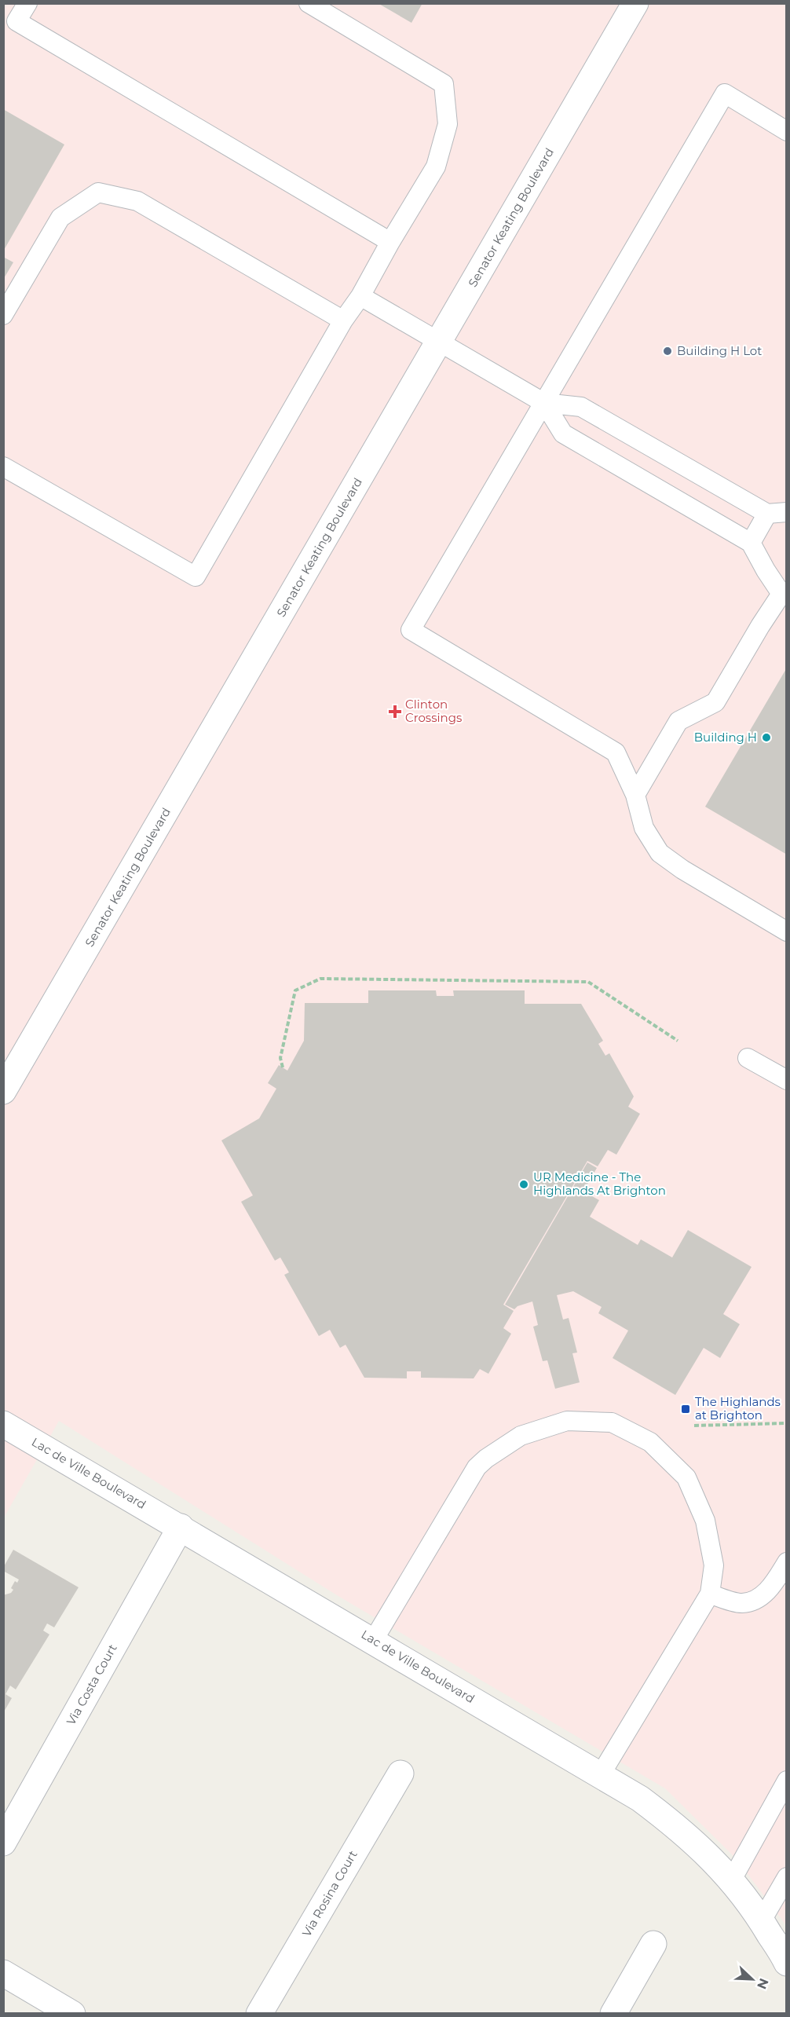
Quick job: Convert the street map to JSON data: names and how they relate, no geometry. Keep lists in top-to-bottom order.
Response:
{
  "streets": {
    "street": [
      "Senator Keating Boulevard",
      "Lac de Ville Boulevard",
      "Via Costa Court",
      "Via Rosina Court"
    ]
  },
  "crossings": [
    ["Lac de Ville Boulevard", "Via Costa Court"]
  ],
  "places": {
    "other": ["Building H Lot", "Building H", "UR Medicine - The Highlands At Brighton"],
    "health": ["Clinton Crossings"],
    "transit": ["The Highlands at Brighton"]
  },
  "north": "bottom right"
}
